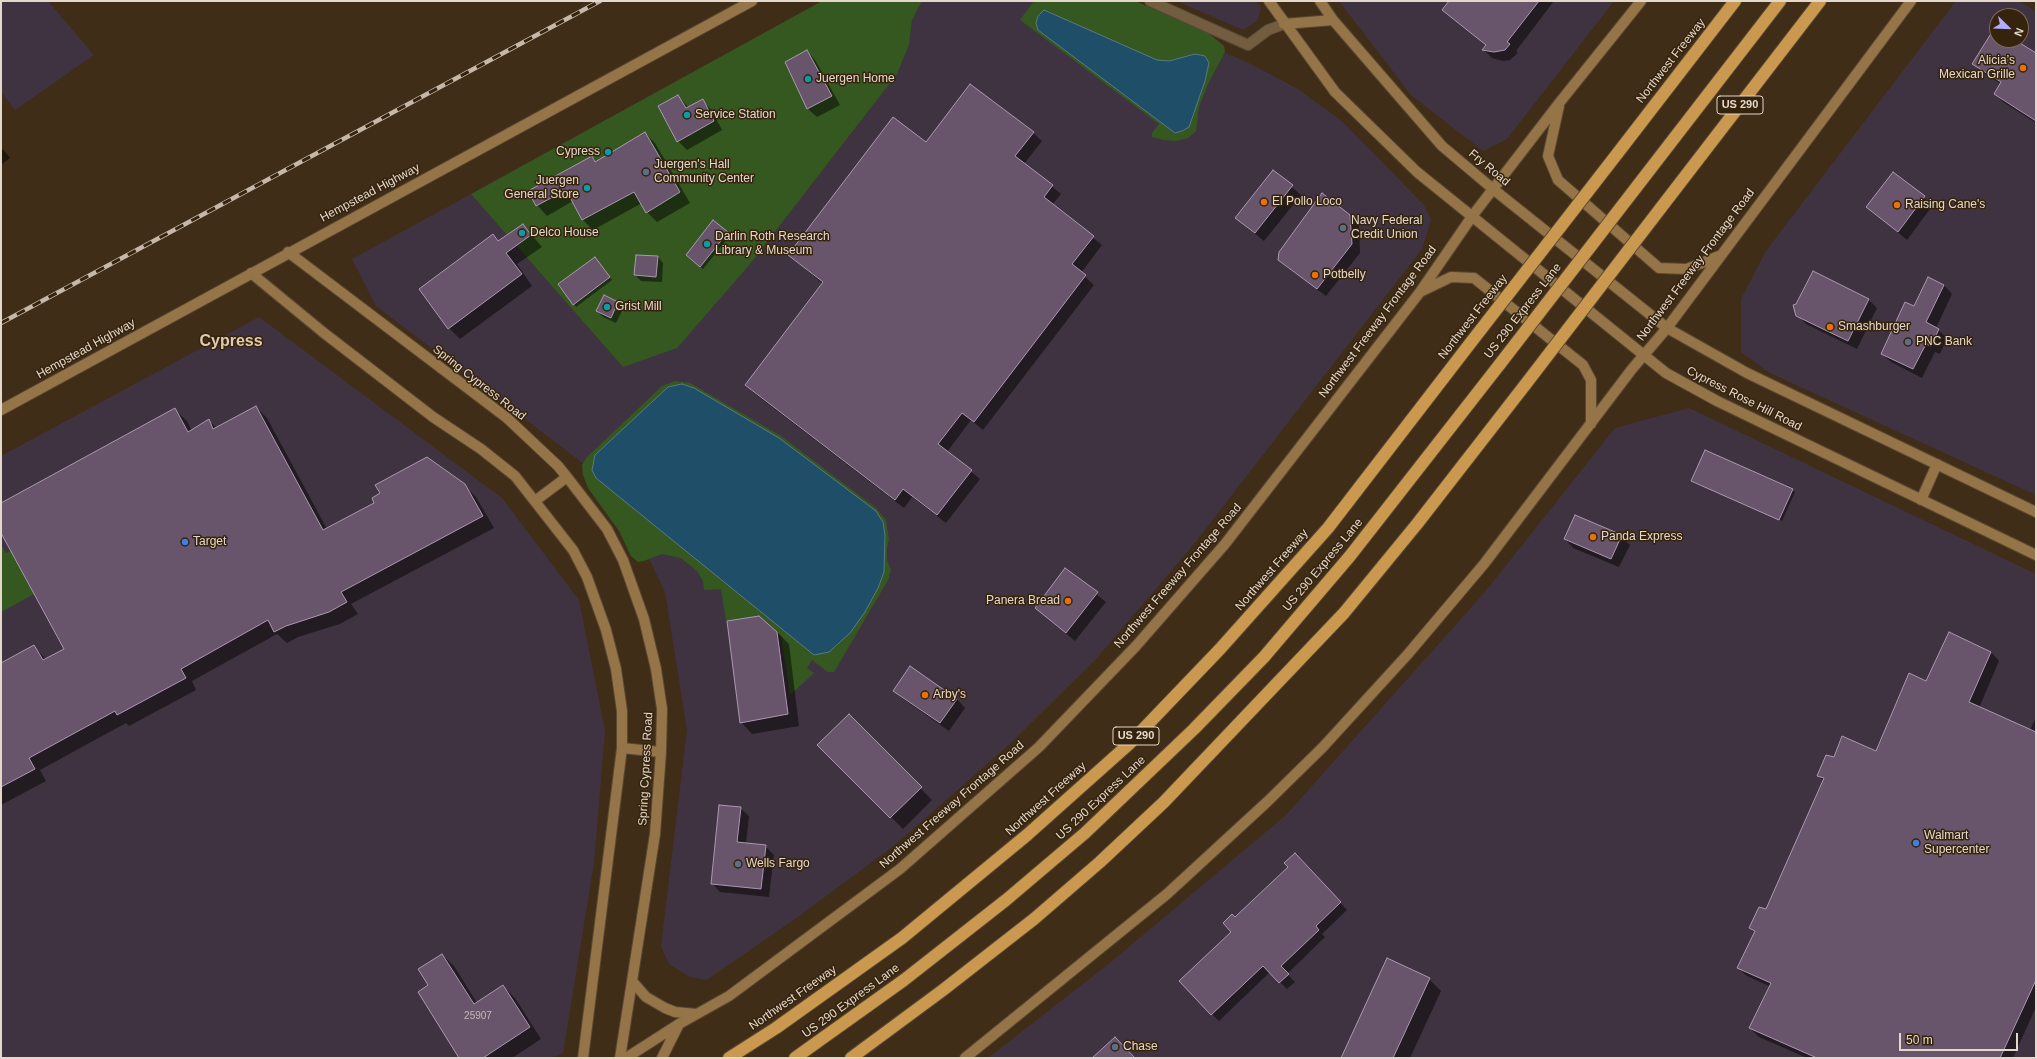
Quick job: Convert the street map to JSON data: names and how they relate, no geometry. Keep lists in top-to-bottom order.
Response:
{
  "streets": {
    "highway": ["Northwest Freeway", "US 290", "US 290 Express Lane"],
    "main road": [
      "Fry Road",
      "Hempstead Highway",
      "Northwest Freeway Frontage Road",
      "Spring Cypress Road",
      "Cypress Rose Hill Road"
    ]
  },
  "crossings": [
    ["Fry Road", "Northwest Freeway Frontage Road"],
    ["Fry Road", "Cypress Rose Hill Road"],
    ["Hempstead Highway", "Spring Cypress Road"],
    ["Northwest Freeway Frontage Road", "Cypress Rose Hill Road"]
  ],
  "districts": ["Cypress"],
  "places": [
    "Alicia’s Mexican Grille",
    "Juergen Home",
    "Service Station",
    "Cypress",
    "Juergen's Hall Community Center",
    "Juergen General Store",
    "El Pollo Loco",
    "Raising Cane's",
    "Navy Federal Credit Union",
    "Delco House",
    "Darlin Roth Research Library & Museum",
    "Potbelly",
    "Grist Mill",
    "Smashburger",
    "PNC Bank",
    "Panda Express",
    "Target",
    "Panera Bread",
    "Arby's",
    "Walmart Supercenter",
    "Wells Fargo",
    "Chase"
  ],
  "house_numbers": ["25907"],
  "scale_bar": "50 m",
  "north": "bottom right"
}
